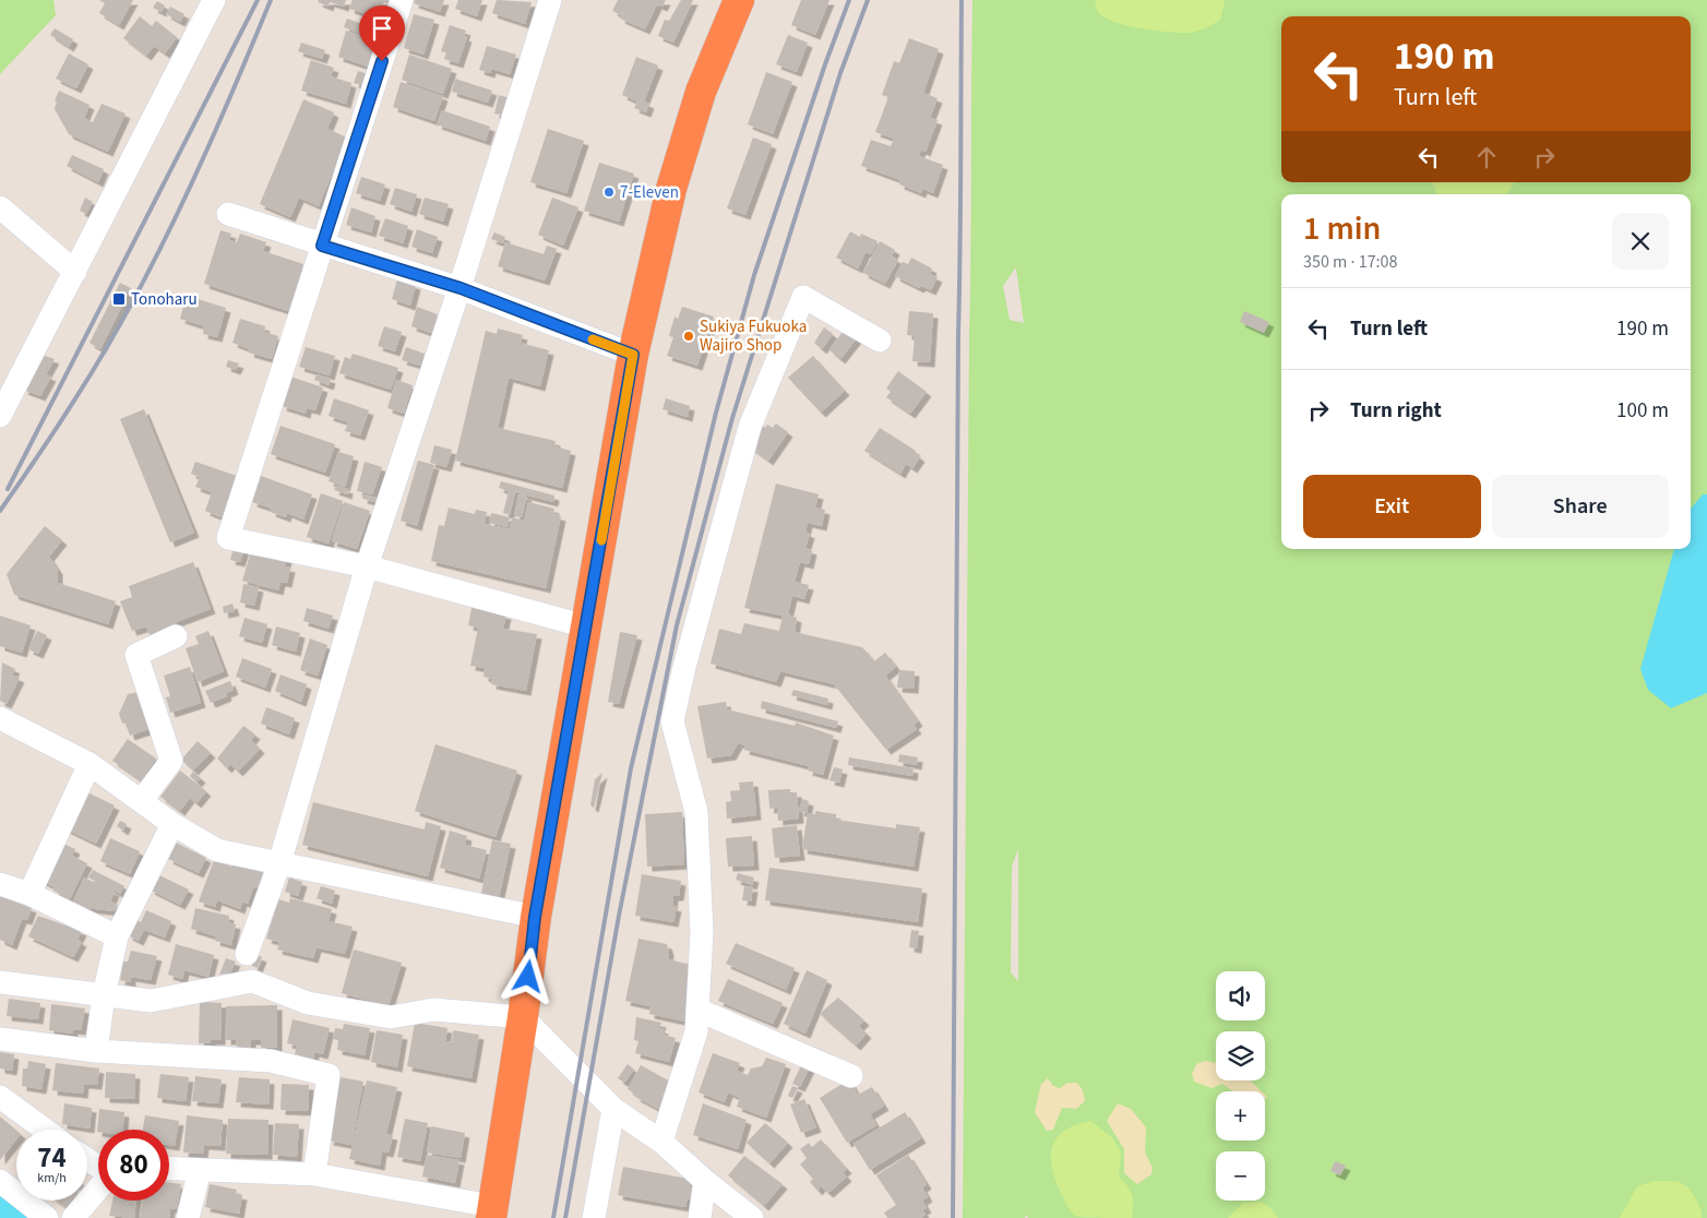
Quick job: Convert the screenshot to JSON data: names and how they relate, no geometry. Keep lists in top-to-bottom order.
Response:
{
  "places": {
    "other": ["7-Eleven", "Sukiya Fukuoka Wajiro Shop"],
    "transit": ["Tonoharu"]
  },
  "page": {
    "turn": ["190 m", "Turn left"],
    "heading": ["1 min", "350 m · 17:08"],
    "list": [
      {
        "name": "Turn left",
        "value": "190 m"
      },
      {
        "name": "Turn right",
        "value": "100 m"
      }
    ],
    "buttons": ["Exit", "Share"],
    "map_buttons": ["+", "−"],
    "speed": "74 km/h",
    "limit": "80"
  }
}
